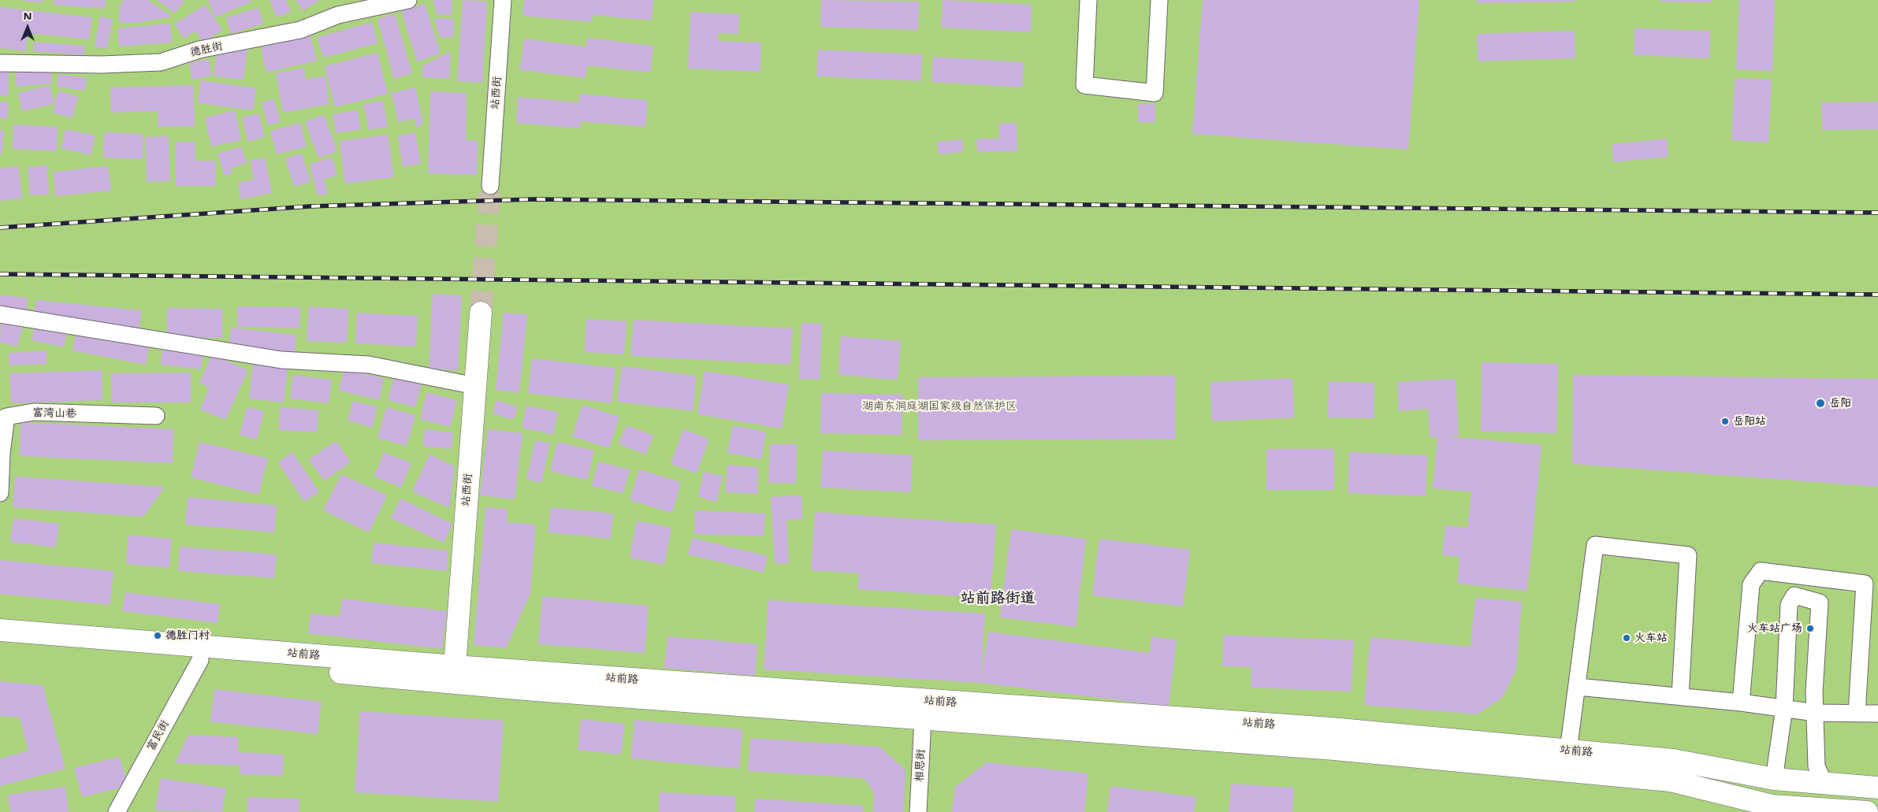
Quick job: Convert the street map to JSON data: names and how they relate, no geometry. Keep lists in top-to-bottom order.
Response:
{
  "streets": {
    "main road": ["站西街", "站前路"],
    "street": [
      "德胜街",
      "富湾山巷",
      "富民街",
      "相思街"
    ]
  },
  "crossings": [
    ["站西街", "站前路"],
    ["站前路", "富民街"],
    ["站前路", "相思街"]
  ],
  "districts": ["站前路街道"],
  "parks": ["湖南东洞庭湖国家级自然保护区"],
  "places": [
    "岳阳",
    "岳阳站",
    "火车站广场",
    "德胜门村",
    "火车站"
  ],
  "north": "top"
}
